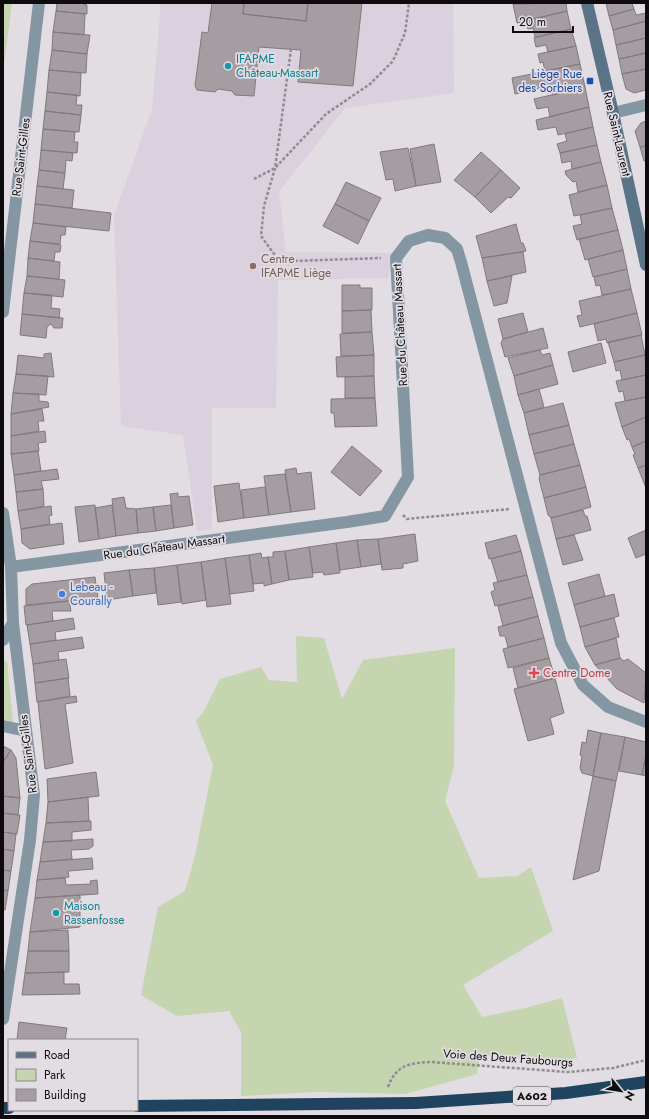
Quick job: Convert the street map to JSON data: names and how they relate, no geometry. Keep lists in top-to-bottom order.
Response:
{
  "streets": {
    "highway": ["A602"],
    "street": ["Rue Saint-Laurent", "Rue Saint-Gilles", "Rue du Château Massart"],
    "path": ["Voie des Deux Faubourgs"]
  },
  "crossings": [
    ["Rue Saint-Gilles", "Rue du Château Massart"]
  ],
  "places": {
    "other": [
      "IFAPME Château-Massart",
      "Centre IFAPME Liège",
      "Lebeau - Courally",
      "Maison Rassenfosse"
    ],
    "transit": ["Liège Rue des Sorbiers"],
    "health": ["Centre Dome"]
  },
  "legend": ["Road", "Park", "Building"],
  "scale_bar": "20 m",
  "north": "bottom right"
}
